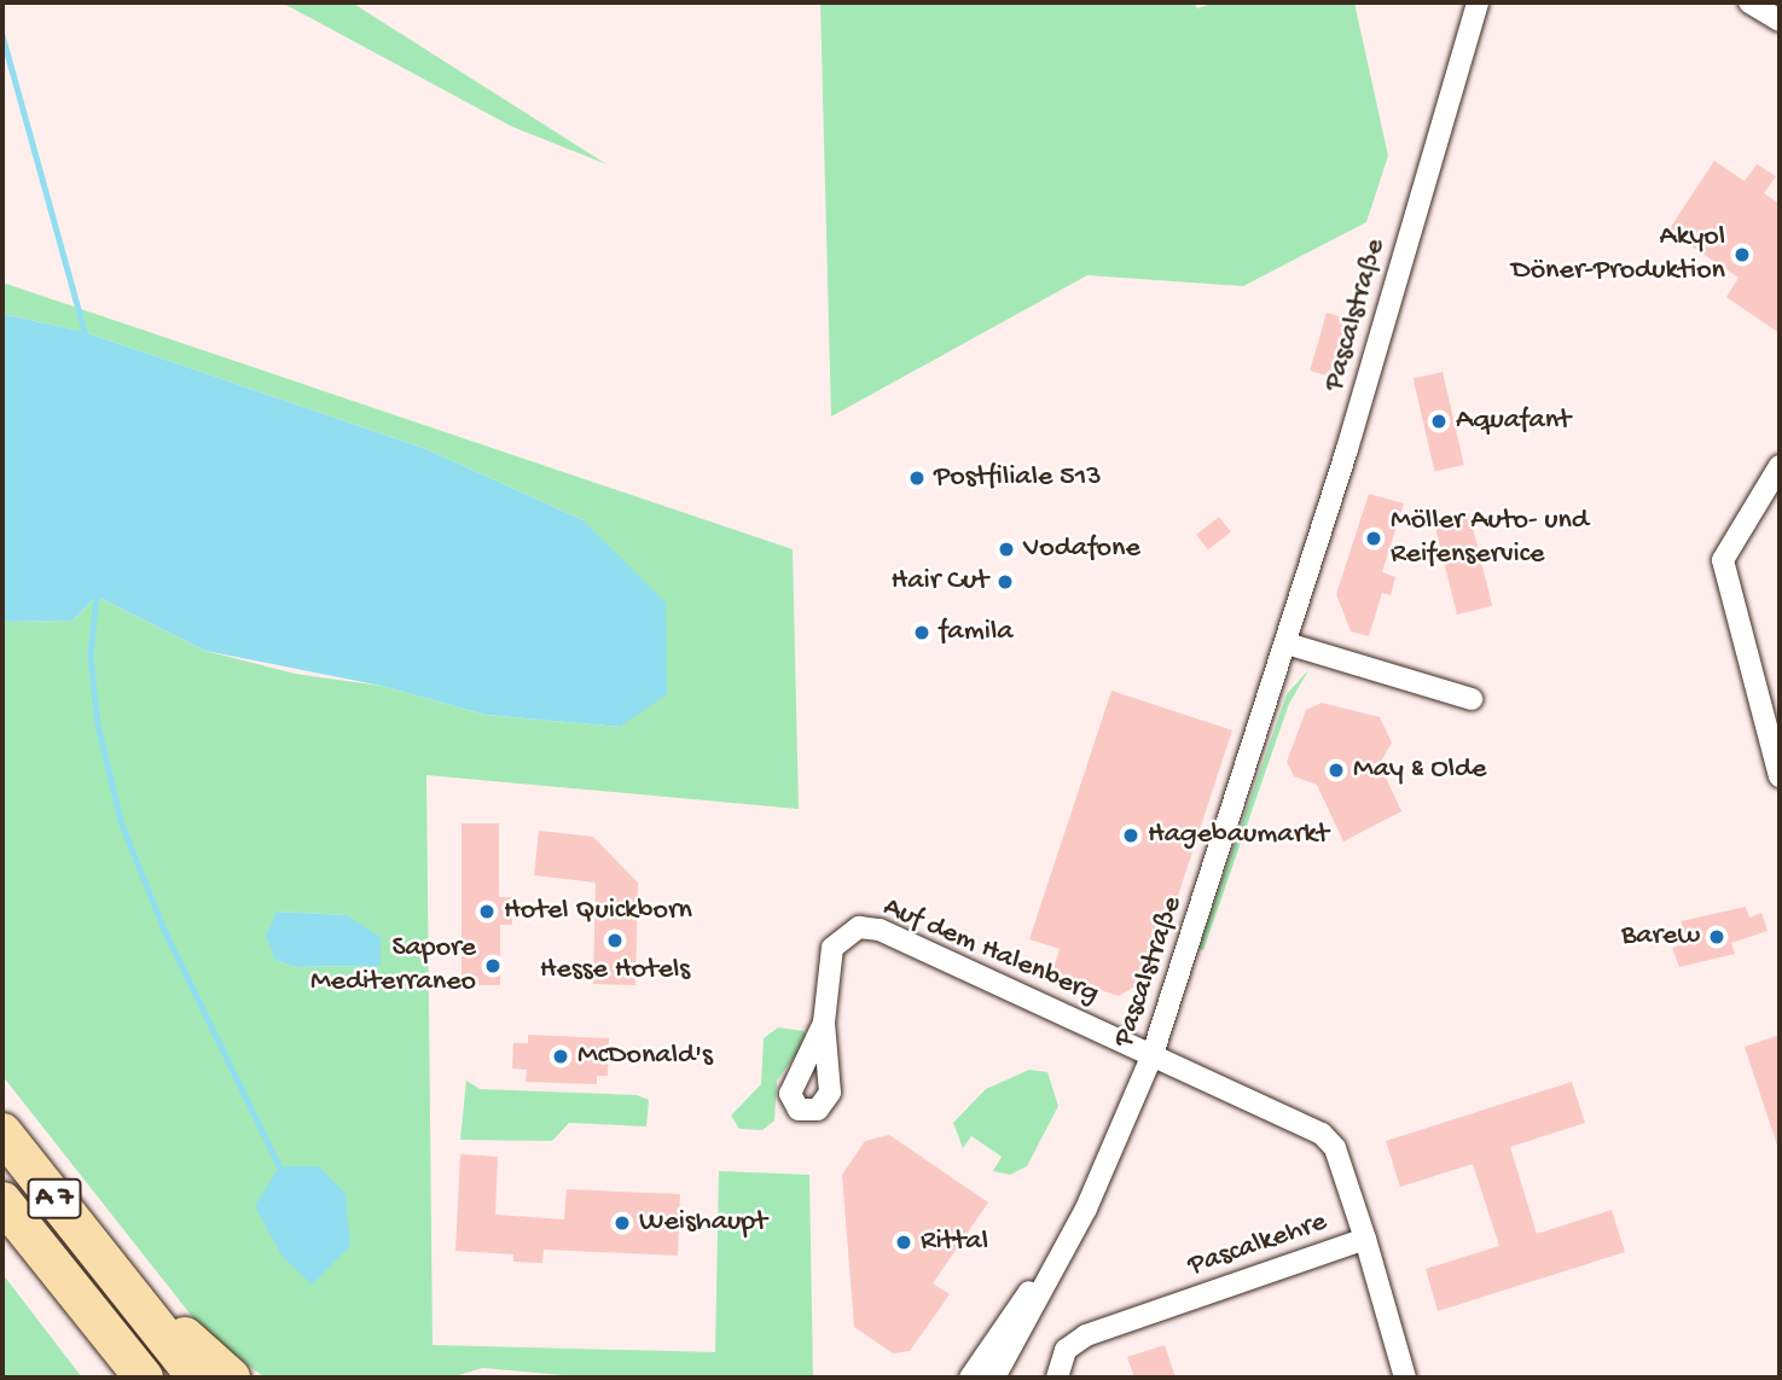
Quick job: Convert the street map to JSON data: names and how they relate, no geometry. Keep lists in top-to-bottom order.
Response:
{
  "streets": {
    "highway": ["A 7"],
    "street": ["Pascalstraße", "Auf dem Halenberg", "Pascalkehre"]
  },
  "crossings": [
    ["Pascalstraße", "Auf dem Halenberg"]
  ],
  "places": [
    "Akyol Döner-Produktion",
    "Aquafant",
    "Postfiliale 513",
    "Möller Auto- und Reifenservice",
    "Vodafone",
    "Hair Cut",
    "famila",
    "May & Olde",
    "Hagebaumarkt",
    "Hotel Quickborn",
    "Barew",
    "Hesse Hotels",
    "Sapore Mediterraneo",
    "McDonald's",
    "Weishaupt",
    "Rittal"
  ]
}
